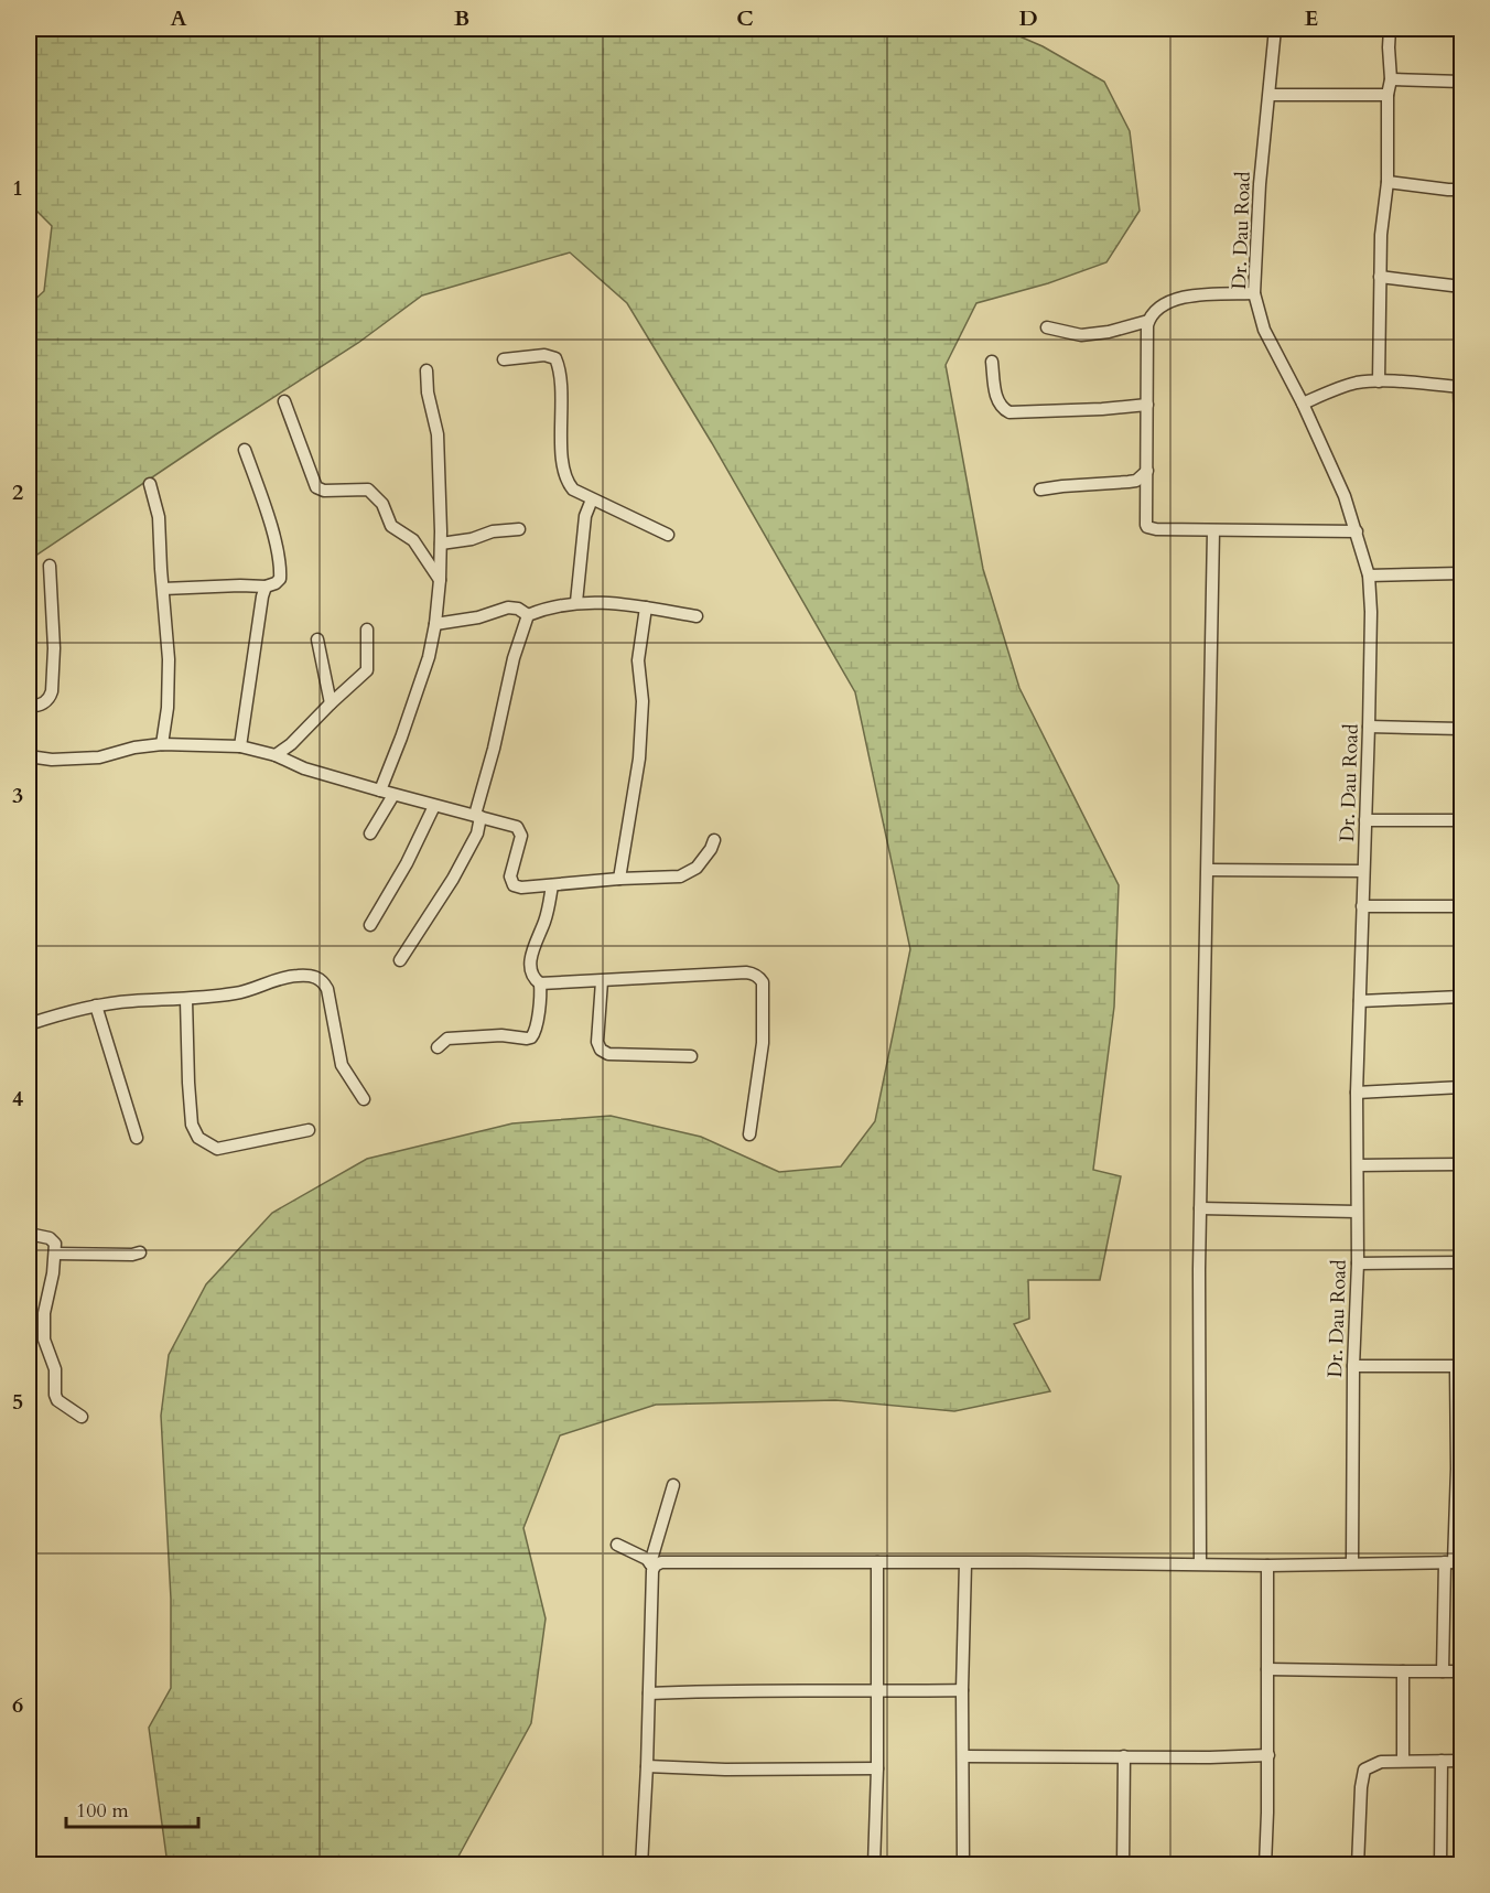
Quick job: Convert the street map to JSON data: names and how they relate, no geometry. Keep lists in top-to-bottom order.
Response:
{
  "streets": {
    "street": ["Dr. Dau Road"]
  },
  "scale_bar": "100 m",
  "grid": {
    "columns": [
      "A",
      "B",
      "C",
      "D",
      "E"
    ],
    "rows": [
      "1",
      "2",
      "3",
      "4",
      "5",
      "6"
    ]
  }
}
